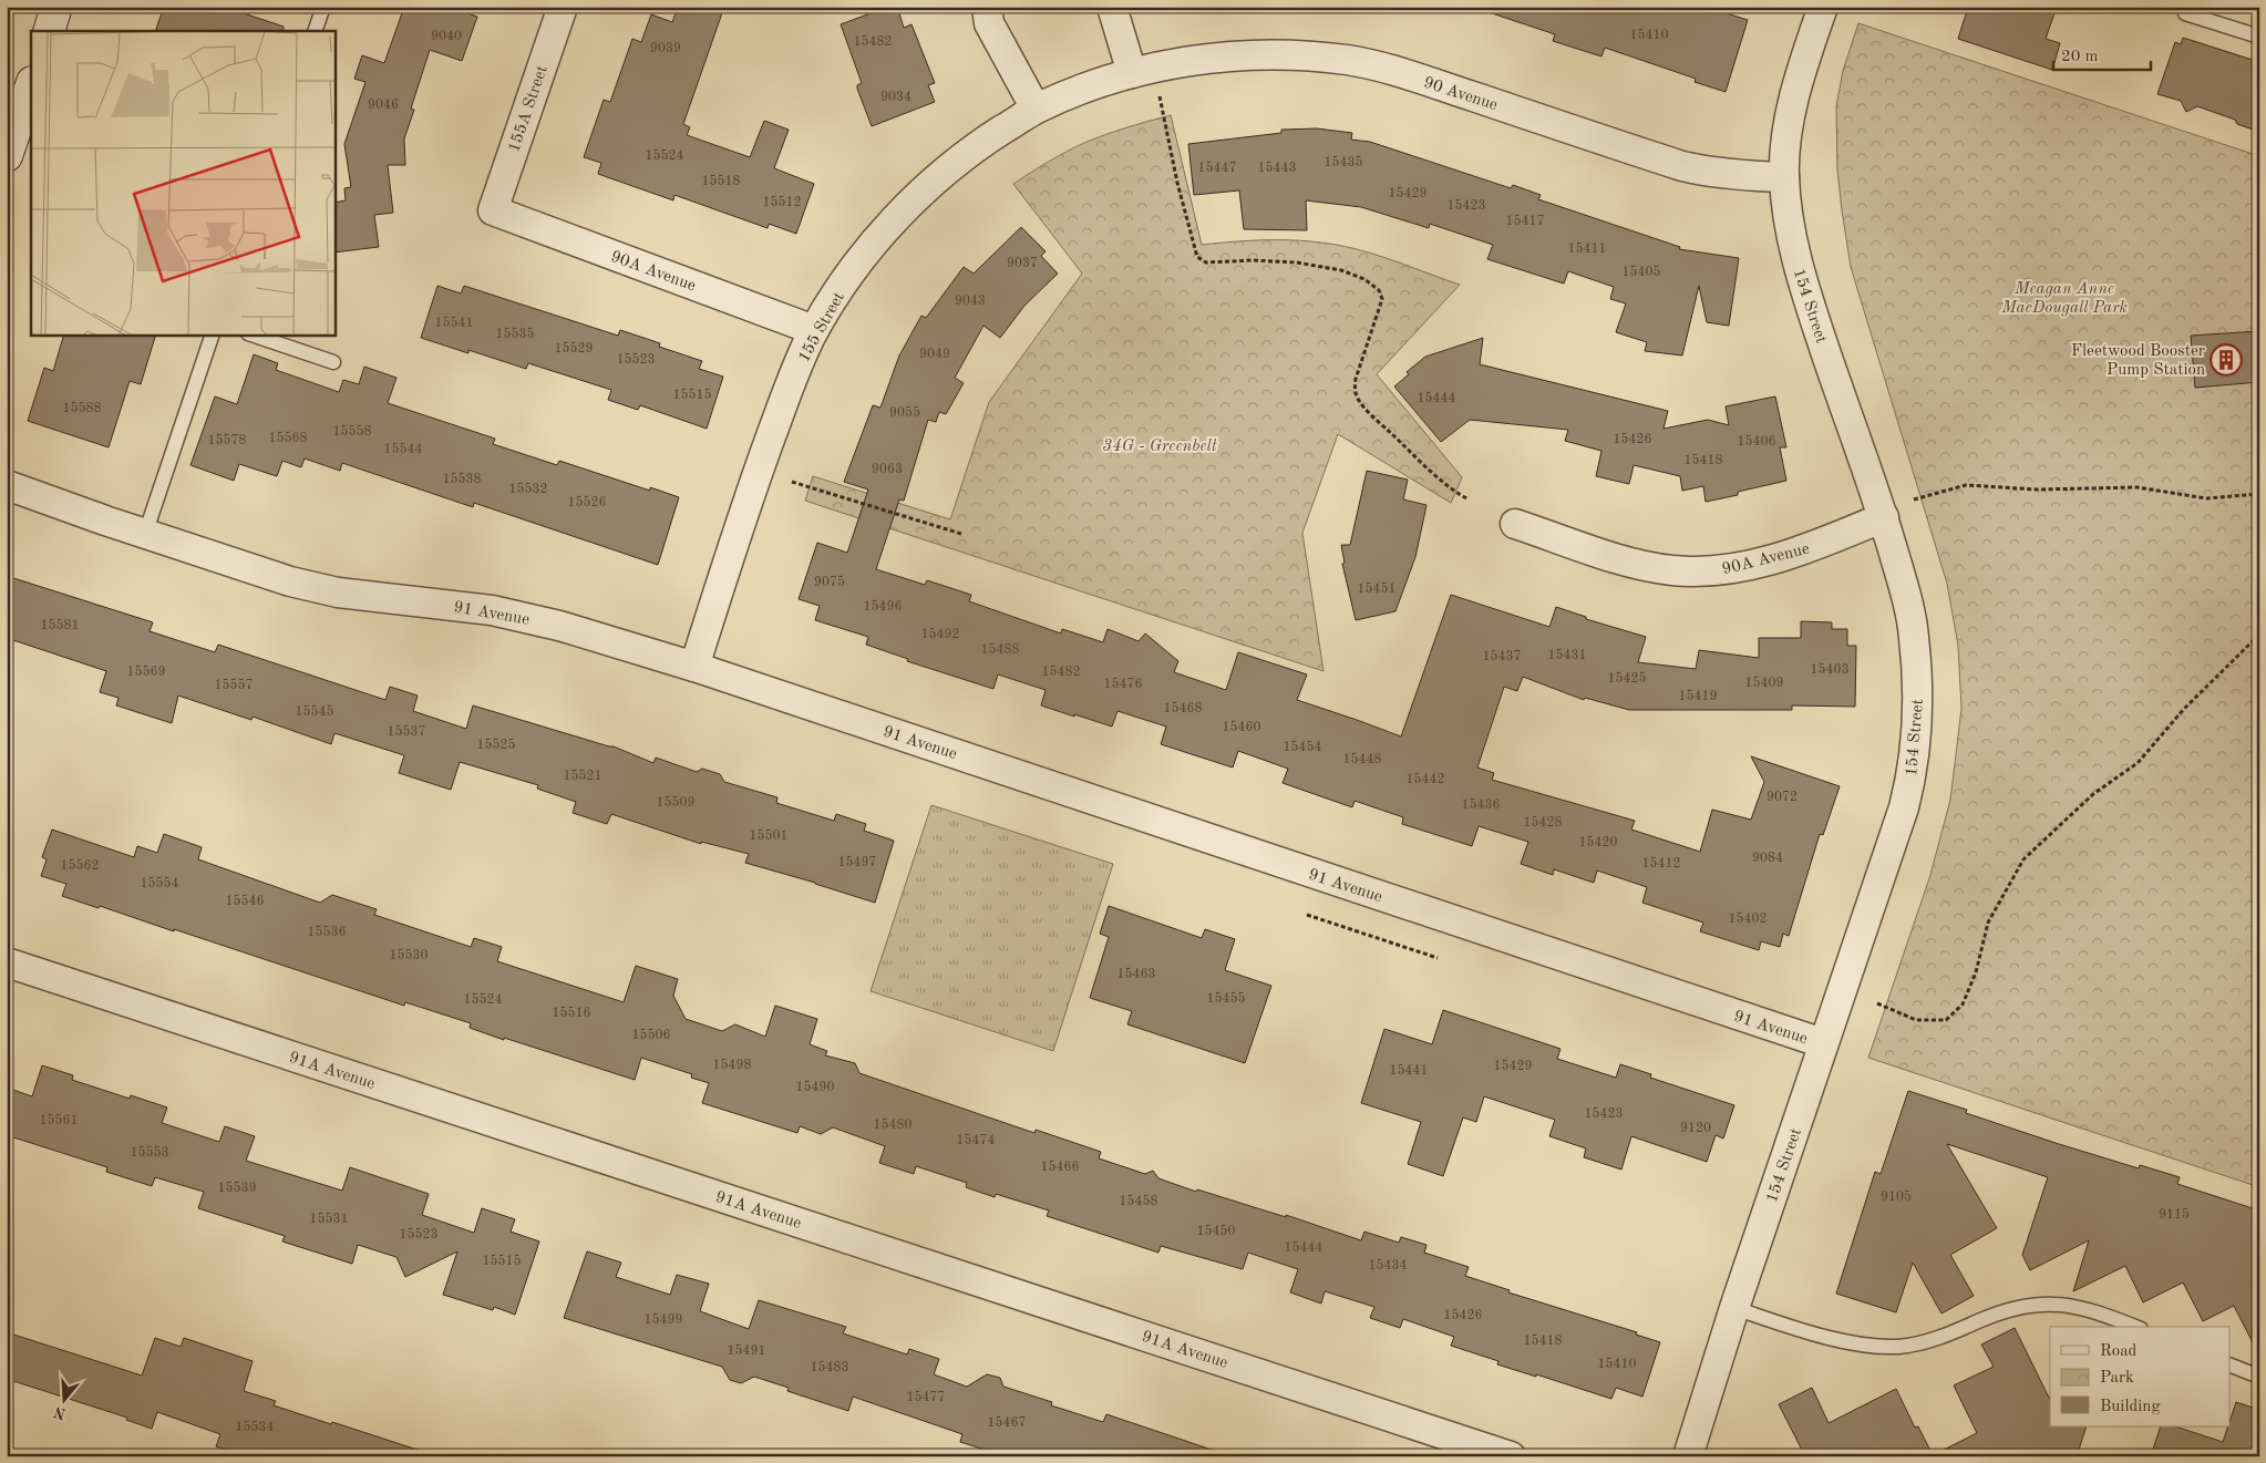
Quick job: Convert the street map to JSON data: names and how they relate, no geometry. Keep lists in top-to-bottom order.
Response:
{
  "streets": {
    "street": [
      "90 Avenue",
      "155A Street",
      "90A Avenue",
      "154 Street",
      "155 Street",
      "91 Avenue",
      "91A Avenue"
    ]
  },
  "crossings": [
    ["90 Avenue", "154 Street"],
    ["90 Avenue", "155 Street"],
    ["155A Street", "90A Avenue"],
    ["90A Avenue", "154 Street"],
    ["90A Avenue", "155 Street"],
    ["154 Street", "91 Avenue"],
    ["155 Street", "91 Avenue"]
  ],
  "parks": ["Meagan Anne MacDougall Park", "34G - Greenbelt"],
  "places": {
    "building": ["Fleetwood Booster Pump Station"]
  },
  "house_numbers": [
    "15410",
    "9040",
    "15482",
    "9039",
    "9034",
    "9046",
    "15524",
    "15435",
    "15447",
    "15443",
    "15518",
    "15429",
    "15512",
    "15423",
    "15417",
    "15411",
    "9037",
    "15405",
    "9043",
    "15541",
    "15535",
    "15529",
    "9049",
    "15523",
    "15515",
    "15444",
    "15588",
    "9055",
    "15558",
    "15568",
    "15426",
    "15578",
    "15406",
    "15544",
    "15418",
    "9063",
    "15538",
    "15532",
    "15526",
    "9075",
    "15451",
    "15496",
    "15581",
    "15492",
    "15488",
    "15431",
    "15437",
    "15403",
    "15569",
    "15482",
    "15425",
    "15409",
    "15476",
    "15557",
    "15419",
    "15468",
    "15545",
    "15460",
    "15537",
    "15525",
    "15454",
    "15448",
    "15521",
    "15442",
    "9072",
    "15509",
    "15436",
    "15428",
    "15501",
    "15420",
    "9084",
    "15497",
    "15412",
    "15562",
    "15554",
    "15546",
    "15402",
    "15536",
    "15530",
    "15463",
    "15455",
    "15524",
    "15516",
    "15506",
    "15498",
    "15429",
    "15441",
    "15490",
    "15423",
    "15561",
    "15480",
    "9120",
    "15474",
    "15553",
    "15466",
    "15539",
    "9105",
    "15458",
    "9115",
    "15531",
    "15450",
    "15523",
    "15444",
    "15515",
    "15434",
    "15426",
    "15499",
    "15418",
    "15491",
    "15410",
    "15483",
    "15477",
    "15467",
    "15534"
  ],
  "legend": ["Road", "Park", "Building"],
  "scale_bar": "20 m",
  "north": "bottom"
}
